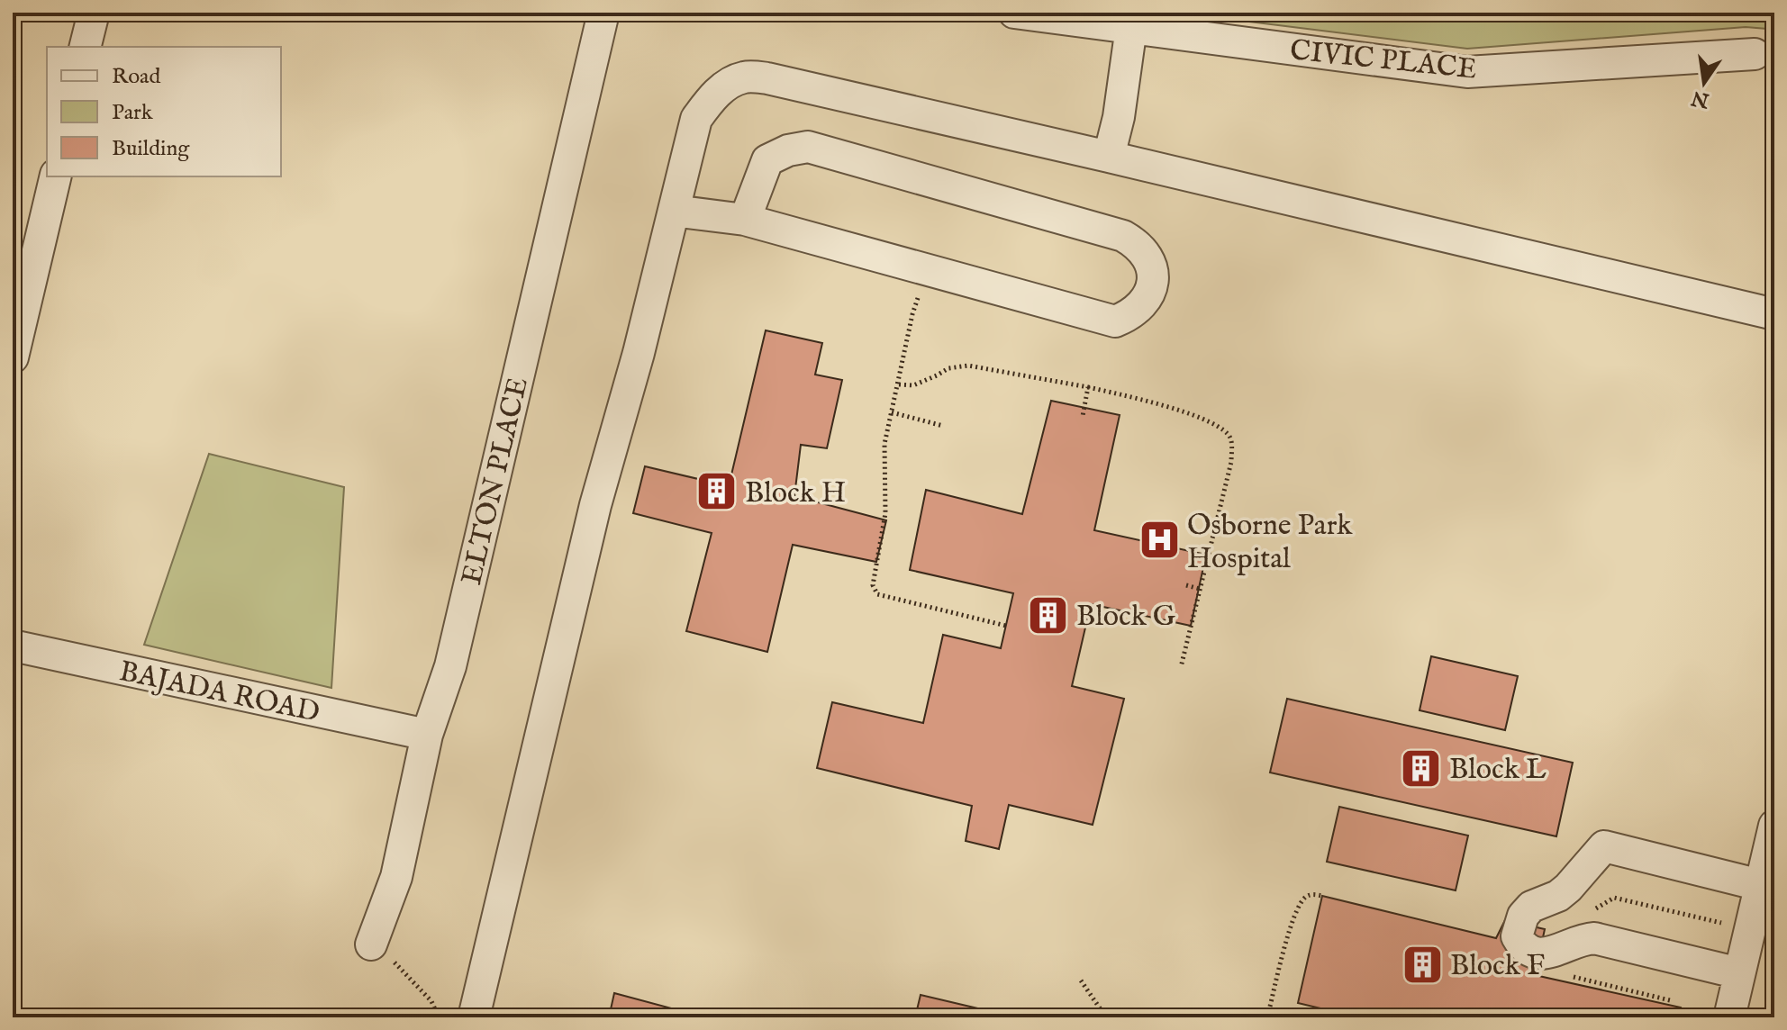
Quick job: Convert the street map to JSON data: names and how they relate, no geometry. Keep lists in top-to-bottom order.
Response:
{
  "streets": {
    "street": ["CIVIC PLACE", "ELTON PLACE", "BAJADA ROAD"]
  },
  "crossings": [
    ["ELTON PLACE", "BAJADA ROAD"]
  ],
  "places": {
    "building": [
      "Block H",
      "Block G",
      "Block L",
      "Block F"
    ],
    "hospital": ["Osborne Park Hospital"]
  },
  "legend": ["Road", "Park", "Building"],
  "north": "bottom"
}
